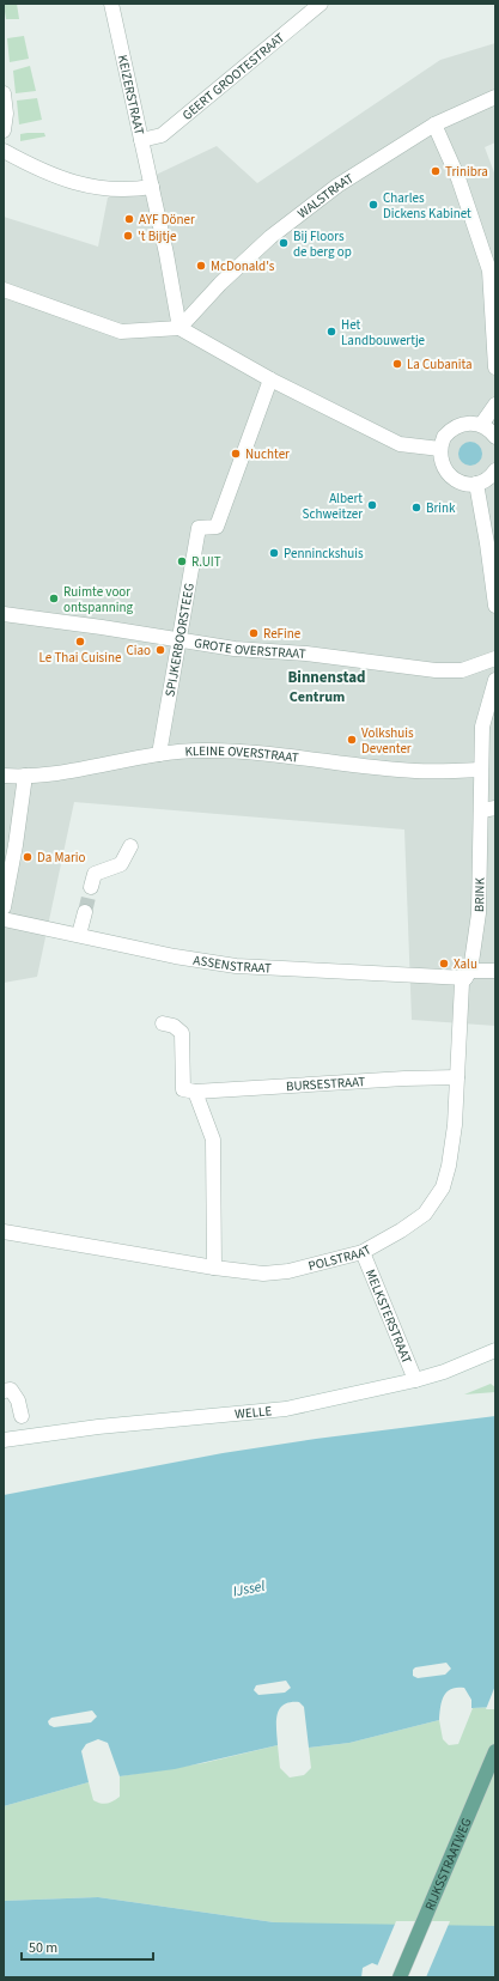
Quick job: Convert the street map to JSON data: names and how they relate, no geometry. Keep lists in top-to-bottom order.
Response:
{
  "streets": {
    "main road": ["RIJKSSTRAATWEG"],
    "street": [
      "GEERT GROOTESTRAAT",
      "KEIZERSTRAAT",
      "WALSTRAAT",
      "SPIJKERBOORSTEEG",
      "GROTE OVERSTRAAT",
      "KLEINE OVERSTRAAT",
      "BRINK",
      "ASSENSTRAAT",
      "BURSESTRAAT",
      "POLSTRAAT",
      "MELKSTERSTRAAT",
      "WELLE"
    ]
  },
  "crossings": [
    ["GEERT GROOTESTRAAT", "KEIZERSTRAAT"],
    ["KEIZERSTRAAT", "WALSTRAAT"],
    ["SPIJKERBOORSTEEG", "GROTE OVERSTRAAT"],
    ["SPIJKERBOORSTEEG", "KLEINE OVERSTRAAT"],
    ["KLEINE OVERSTRAAT", "BRINK"],
    ["BRINK", "ASSENSTRAAT"],
    ["BRINK", "POLSTRAAT"],
    ["ASSENSTRAAT", "POLSTRAAT"],
    ["BURSESTRAAT", "POLSTRAAT"],
    ["POLSTRAAT", "MELKSTERSTRAAT"],
    ["MELKSTERSTRAAT", "WELLE"]
  ],
  "districts": ["Binnenstad", "Centrum"],
  "water": ["IJssel"],
  "places": [
    "Trinibra",
    "Charles Dickens Kabinet",
    "AYF Döner",
    "'t Bijtje",
    "Bij Floors de berg op",
    "McDonald's",
    "Het Landbouwertje",
    "La Cubanita",
    "Nuchter",
    "Albert Schweitzer",
    "Brink",
    "Penninckshuis",
    "R.UIT",
    "Ruimte voor ontspanning",
    "ReFine",
    "Le Thai Cuisine",
    "Ciao",
    "Volkshuis Deventer",
    "Da Mario",
    "Xalu"
  ],
  "scale_bar": "50 m"
}
